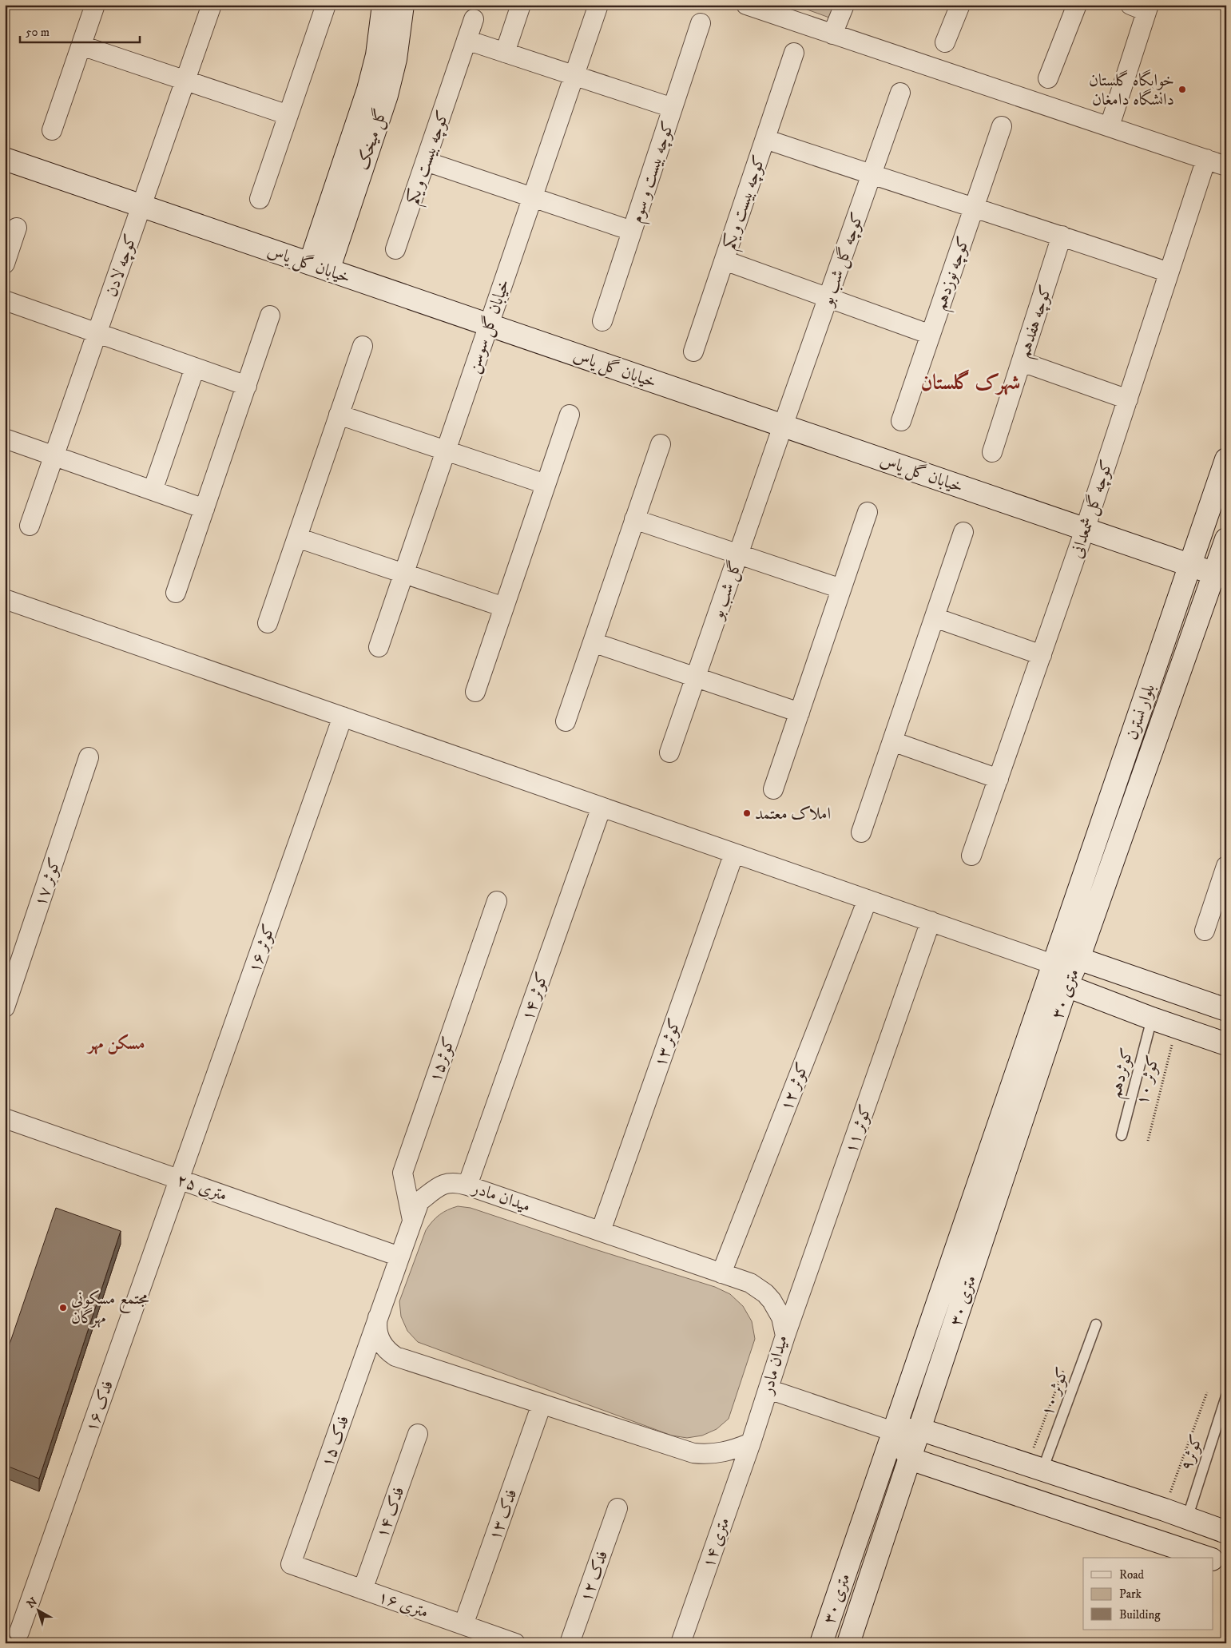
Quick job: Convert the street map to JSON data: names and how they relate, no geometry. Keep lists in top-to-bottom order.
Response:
{
  "streets": {
    "street": [
      "گل میخک",
      "کوچه بیست و یکم",
      "کوچه بیست و سوم",
      "کوچه گل شب بو",
      "خیابان گل یاس",
      "کوچه لادن",
      "کوچه نوزدهم",
      "کوچه هفدهم",
      "خیابان گل سوسن",
      "کوچه گل شمعدانی",
      "گل شب بو",
      "بلوار نسترن",
      "کوثر ۱۷",
      "کوثر ۱۶",
      "۳۰ متری",
      "کوثر ۱۴",
      "کوثر ۱۳",
      "کوثر۱۵",
      "کوثر ۱۲",
      "کوثر ۱۱",
      "۲۵ متری",
      "میدان مادر",
      "فدک ۱۶",
      "فدک ۱۵",
      "فدک ۱۴",
      "فدک ۱۳",
      "۱۴ متری",
      "فدک ۱۲",
      "۱۶ متری"
    ],
    "lane": ["کوثردهم", "کوثر ۱۰", "کوثر۹"]
  },
  "crossings": [
    ["گل میخک", "خیابان گل یاس"],
    ["کوچه گل شب بو", "خیابان گل یاس"],
    ["کوچه گل شب بو", "گل شب بو"],
    ["خیابان گل یاس", "کوچه لادن"],
    ["خیابان گل یاس", "خیابان گل سوسن"],
    ["خیابان گل یاس", "کوچه گل شمعدانی"],
    ["خیابان گل یاس", "گل شب بو"],
    ["خیابان گل یاس", "بلوار نسترن"],
    ["بلوار نسترن", "۳۰ متری"],
    ["کوثر ۱۶", "۲۵ متری"],
    ["کوثر ۱۶", "فدک ۱۶"],
    ["کوثر ۱۴", "میدان مادر"],
    ["کوثر ۱۳", "میدان مادر"],
    ["کوثر۱۵", "میدان مادر"],
    ["کوثر ۱۲", "میدان مادر"],
    ["کوثر ۱۱", "میدان مادر"],
    ["۲۵ متری", "میدان مادر"],
    ["۲۵ متری", "فدک ۱۶"],
    ["میدان مادر", "فدک ۱۵"],
    ["میدان مادر", "فدک ۱۳"],
    ["میدان مادر", "۱۴ متری"],
    ["فدک ۱۵", "۱۶ متری"],
    ["فدک ۱۴", "۱۶ متری"],
    ["فدک ۱۳", "۱۶ متری"]
  ],
  "districts": ["شهرک گلستان", "مسکن مهر"],
  "places": ["خوابگاه گلستان دانشگاه دامغان", "املاک معتمد", "مجتمع مسکونی مهرگان"],
  "legend": ["Road", "Park", "Building"],
  "scale_bar": "50 m",
  "north": "top left"
}
